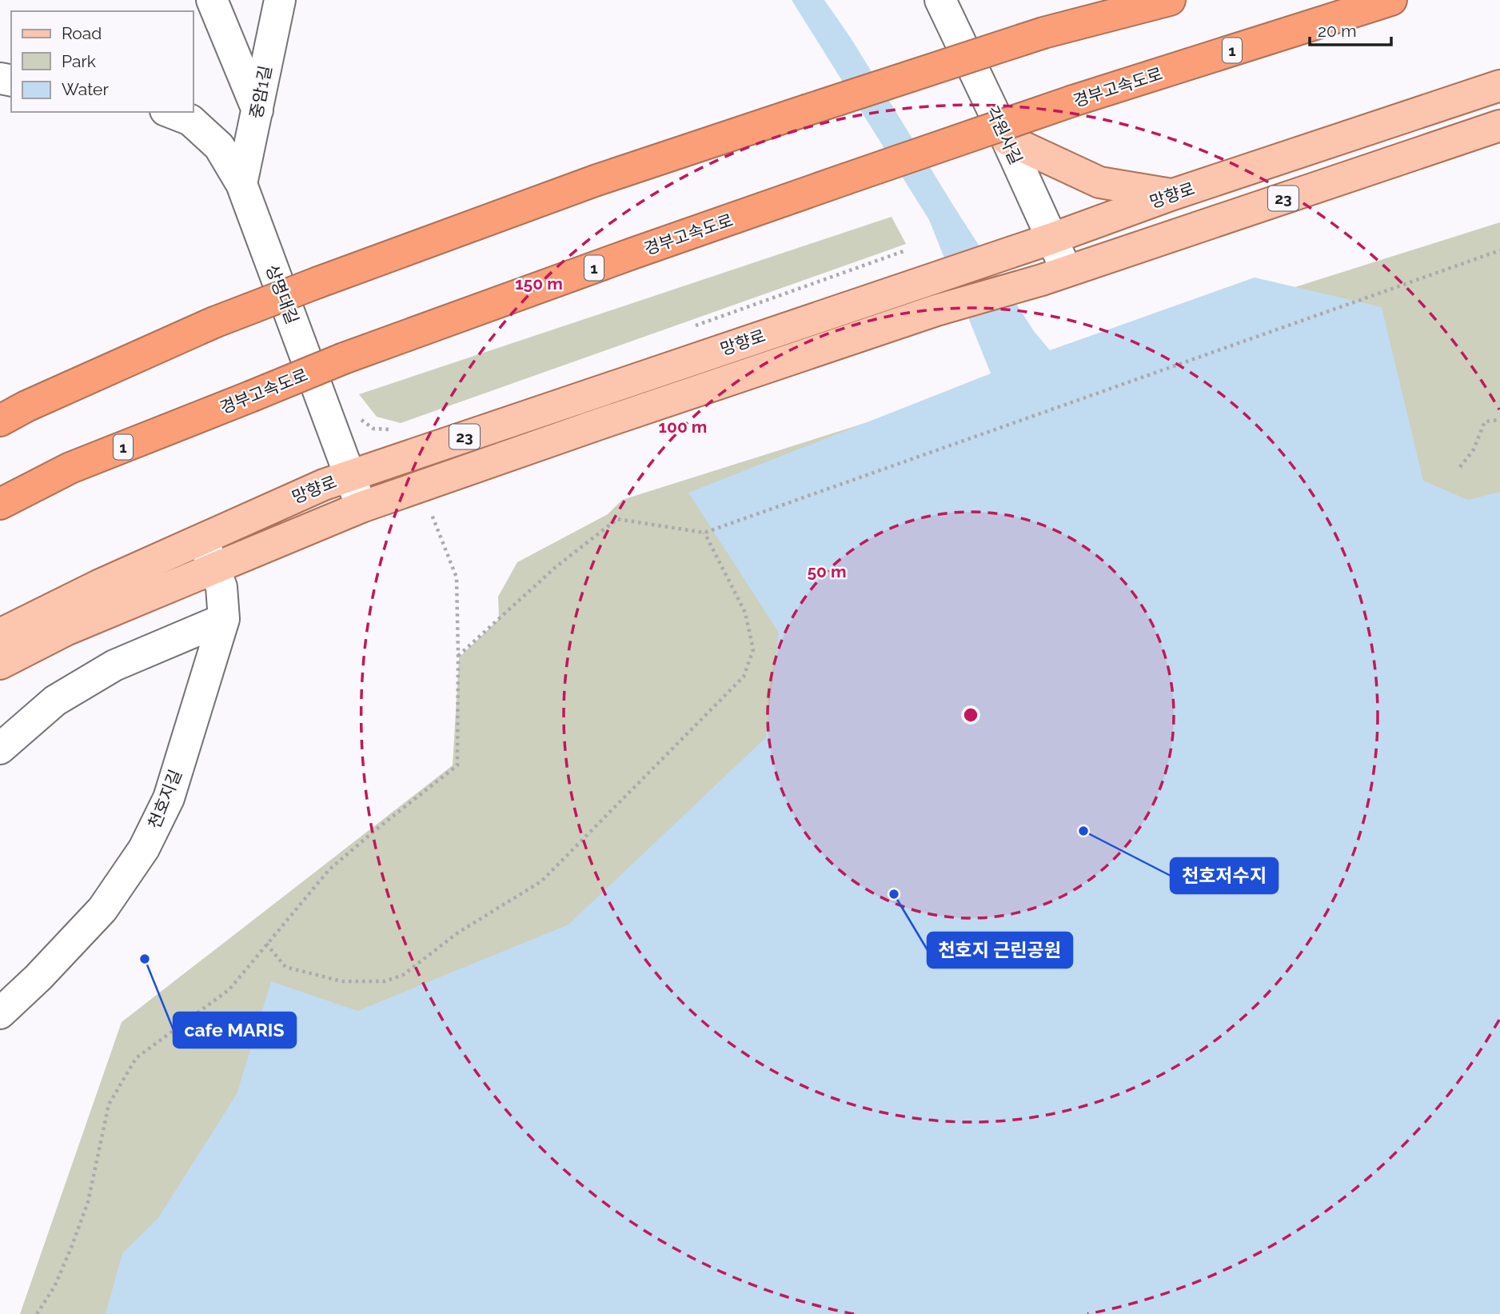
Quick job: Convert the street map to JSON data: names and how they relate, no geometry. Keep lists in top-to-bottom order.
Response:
{
  "streets": {
    "highway": ["1", "경부고속도로"],
    "main road": ["망향로", "23"],
    "street": [
      "중암1길",
      "각원사길",
      "상명대길",
      "천호지길"
    ]
  },
  "crossings": [
    ["중암1길", "상명대길"],
    ["각원사길", "망향로"],
    ["망향로", "상명대길"],
    ["망향로", "천호지길"]
  ],
  "places": ["천호저수지", "천호지 근린공원", "cafe MARIS"],
  "legend": ["Road", "Park", "Water"],
  "scale_bar": "20 m",
  "rings": ["150 m", "100 m", "50 m"]
}
